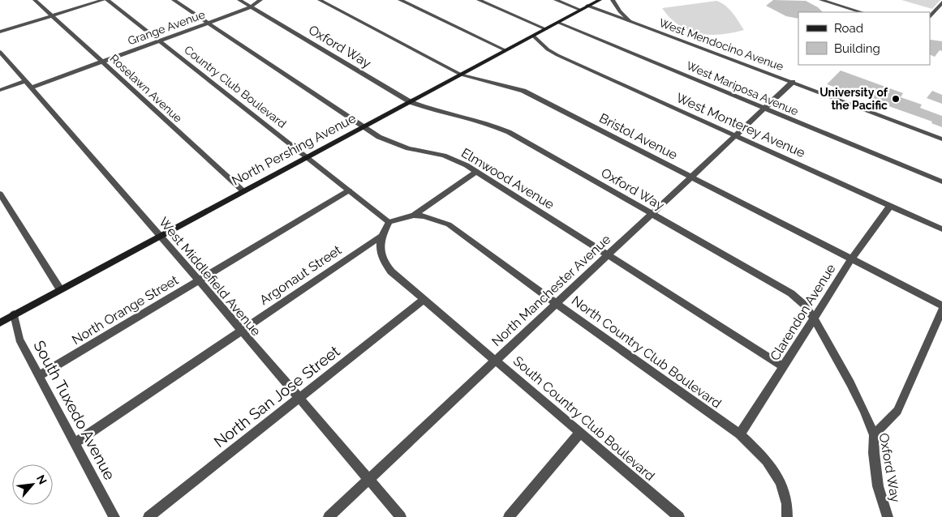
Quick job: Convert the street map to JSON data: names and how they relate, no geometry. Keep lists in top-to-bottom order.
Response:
{
  "streets": {
    "main road": ["North Pershing Avenue"],
    "street": [
      "Grange Avenue",
      "West Mendocino Avenue",
      "Oxford Way",
      "Country Club Boulevard",
      "Roselawn Avenue",
      "West Mariposa Avenue",
      "West Monterey Avenue",
      "Bristol Avenue",
      "Elmwood Avenue",
      "Argonaut Street",
      "West Middlefield Avenue",
      "North Manchester Avenue",
      "North Orange Street",
      "Clarendon Avenue",
      "North Country Club Boulevard",
      "North San Jose Street",
      "South Tuxedo Avenue",
      "South Country Club Boulevard"
    ]
  },
  "crossings": [
    ["Grange Avenue", "Oxford Way"],
    ["Grange Avenue", "Country Club Boulevard"],
    ["Grange Avenue", "Roselawn Avenue"],
    ["Grange Avenue", "Elmwood Avenue"],
    ["Grange Avenue", "West Middlefield Avenue"],
    ["West Mendocino Avenue", "North Pershing Avenue"],
    ["West Mendocino Avenue", "North Manchester Avenue"],
    ["Oxford Way", "North Pershing Avenue"],
    ["Oxford Way", "North Manchester Avenue"],
    ["Oxford Way", "Clarendon Avenue"],
    ["Country Club Boulevard", "North Pershing Avenue"],
    ["Country Club Boulevard", "North Orange Street"],
    ["Roselawn Avenue", "North Pershing Avenue"],
    ["West Mariposa Avenue", "North Pershing Avenue"],
    ["West Mariposa Avenue", "North Manchester Avenue"],
    ["West Monterey Avenue", "North Pershing Avenue"],
    ["West Monterey Avenue", "North Manchester Avenue"],
    ["West Monterey Avenue", "Clarendon Avenue"],
    ["Bristol Avenue", "North Pershing Avenue"],
    ["Bristol Avenue", "North Manchester Avenue"],
    ["Bristol Avenue", "Clarendon Avenue"],
    ["North Pershing Avenue", "Elmwood Avenue"],
    ["North Pershing Avenue", "West Middlefield Avenue"],
    ["North Pershing Avenue", "South Tuxedo Avenue"],
    ["Elmwood Avenue", "North Manchester Avenue"],
    ["Elmwood Avenue", "Clarendon Avenue"],
    ["Argonaut Street", "West Middlefield Avenue"],
    ["Argonaut Street", "South Tuxedo Avenue"],
    ["Argonaut Street", "South Country Club Boulevard"],
    ["West Middlefield Avenue", "North Manchester Avenue"],
    ["West Middlefield Avenue", "North Orange Street"],
    ["West Middlefield Avenue", "North San Jose Street"],
    ["North Manchester Avenue", "North Country Club Boulevard"],
    ["North Manchester Avenue", "South Country Club Boulevard"],
    ["North Orange Street", "South Tuxedo Avenue"],
    ["Clarendon Avenue", "North Country Club Boulevard"],
    ["North San Jose Street", "South Country Club Boulevard"]
  ],
  "places": ["University of the Pacific"],
  "legend": ["Road", "Building"],
  "north": "top right"
}
